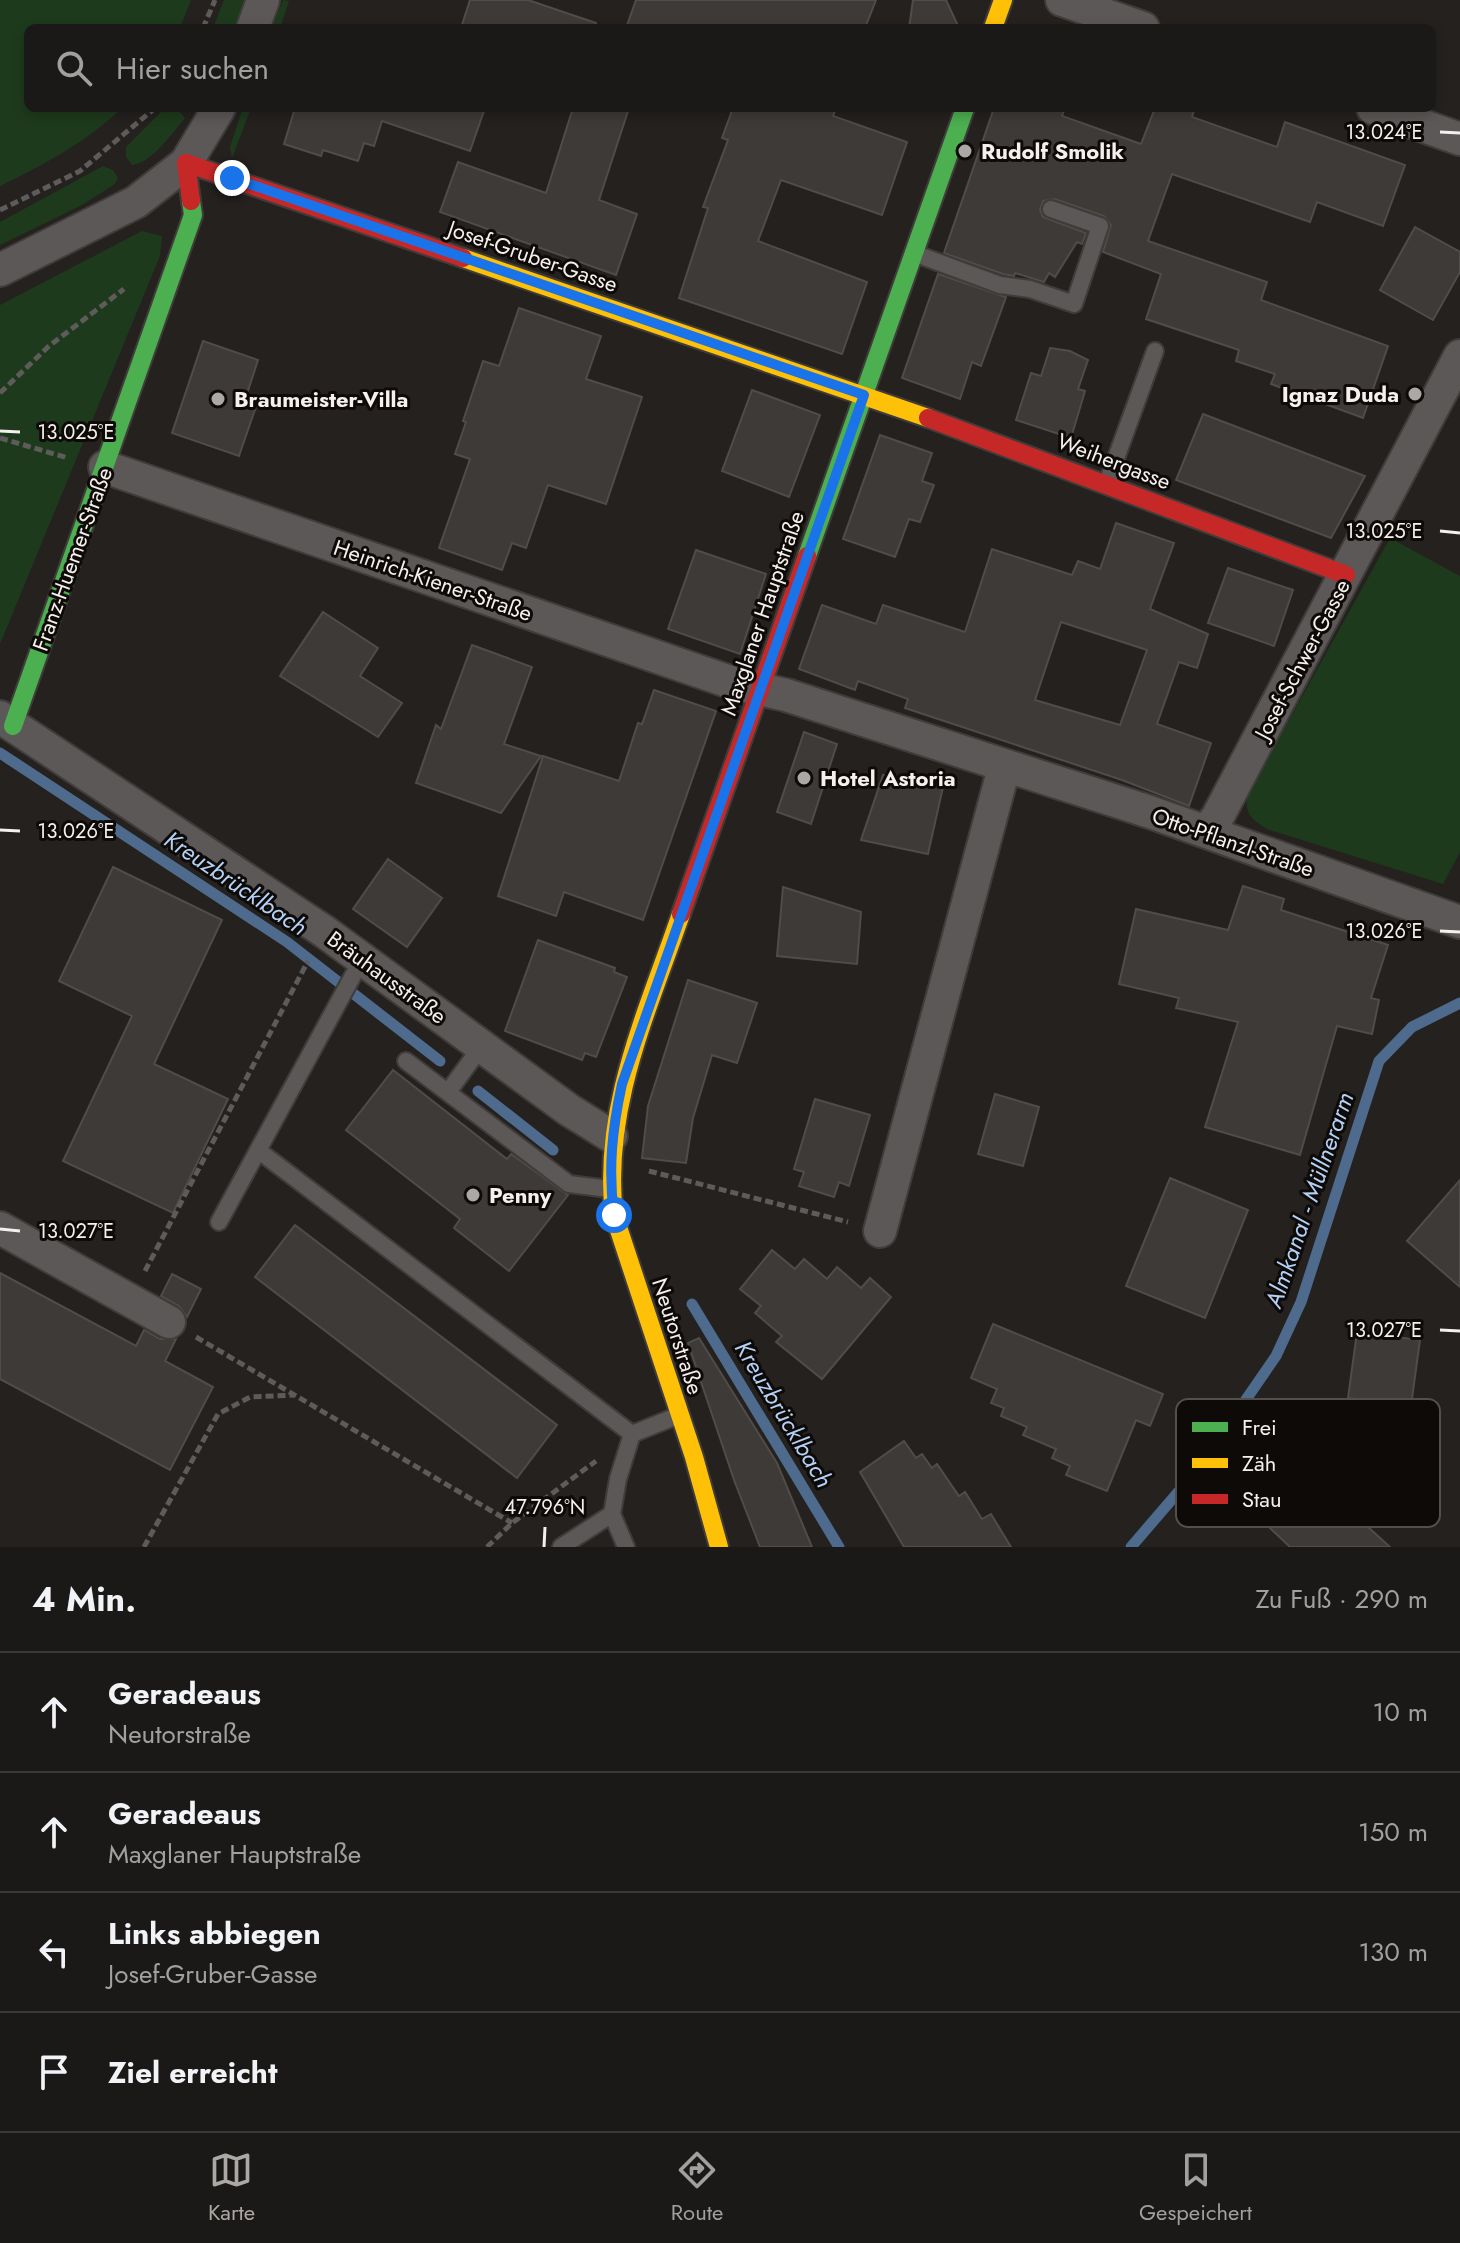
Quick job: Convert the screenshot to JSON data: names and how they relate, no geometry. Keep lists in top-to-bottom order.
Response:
{
  "streets": {
    "street": [
      "Josef-Gruber-Gasse",
      "Weihergasse",
      "Franz-Huemer-Straße",
      "Heinrich-Kiener-Straße",
      "Maxglaner Hauptstraße",
      "Josef-Schwer-Gasse",
      "Otto-Pflanzl-Straße",
      "Bräuhausstraße",
      "Neutorstraße"
    ]
  },
  "crossings": [
    ["Josef-Gruber-Gasse", "Weihergasse"],
    ["Josef-Gruber-Gasse", "Franz-Huemer-Straße"],
    ["Josef-Gruber-Gasse", "Maxglaner Hauptstraße"],
    ["Weihergasse", "Maxglaner Hauptstraße"],
    ["Weihergasse", "Josef-Schwer-Gasse"],
    ["Franz-Huemer-Straße", "Heinrich-Kiener-Straße"],
    ["Franz-Huemer-Straße", "Bräuhausstraße"],
    ["Heinrich-Kiener-Straße", "Maxglaner Hauptstraße"],
    ["Heinrich-Kiener-Straße", "Otto-Pflanzl-Straße"],
    ["Maxglaner Hauptstraße", "Otto-Pflanzl-Straße"],
    ["Maxglaner Hauptstraße", "Bräuhausstraße"],
    ["Maxglaner Hauptstraße", "Neutorstraße"],
    ["Josef-Schwer-Gasse", "Otto-Pflanzl-Straße"],
    ["Bräuhausstraße", "Neutorstraße"]
  ],
  "water": ["Kreuzbrücklbach", "Almkanal - Müllnerarm"],
  "places": [
    "Rudolf Smolik",
    "Ignaz Duda",
    "Braumeister-Villa",
    "Hotel Astoria",
    "Penny"
  ],
  "legend": ["Frei", "Zäh", "Stau"],
  "page": {
    "search": "Hier suchen",
    "heading": ["4 Min.", "Zu Fuß · 290 m"],
    "list": [
      ["Geradeaus", "Neutorstraße", "10 m"],
      ["Geradeaus", "Maxglaner Hauptstraße", "150 m"],
      ["Links abbiegen", "Josef-Gruber-Gasse", "130 m"],
      "Ziel erreicht"
    ],
    "nav": ["Karte", "Route", "Gespeichert"]
  },
  "coordinates": [
    "13.024°E",
    "13.025°E",
    "13.026°E",
    "13.027°E",
    "47.796°N"
  ]
}
